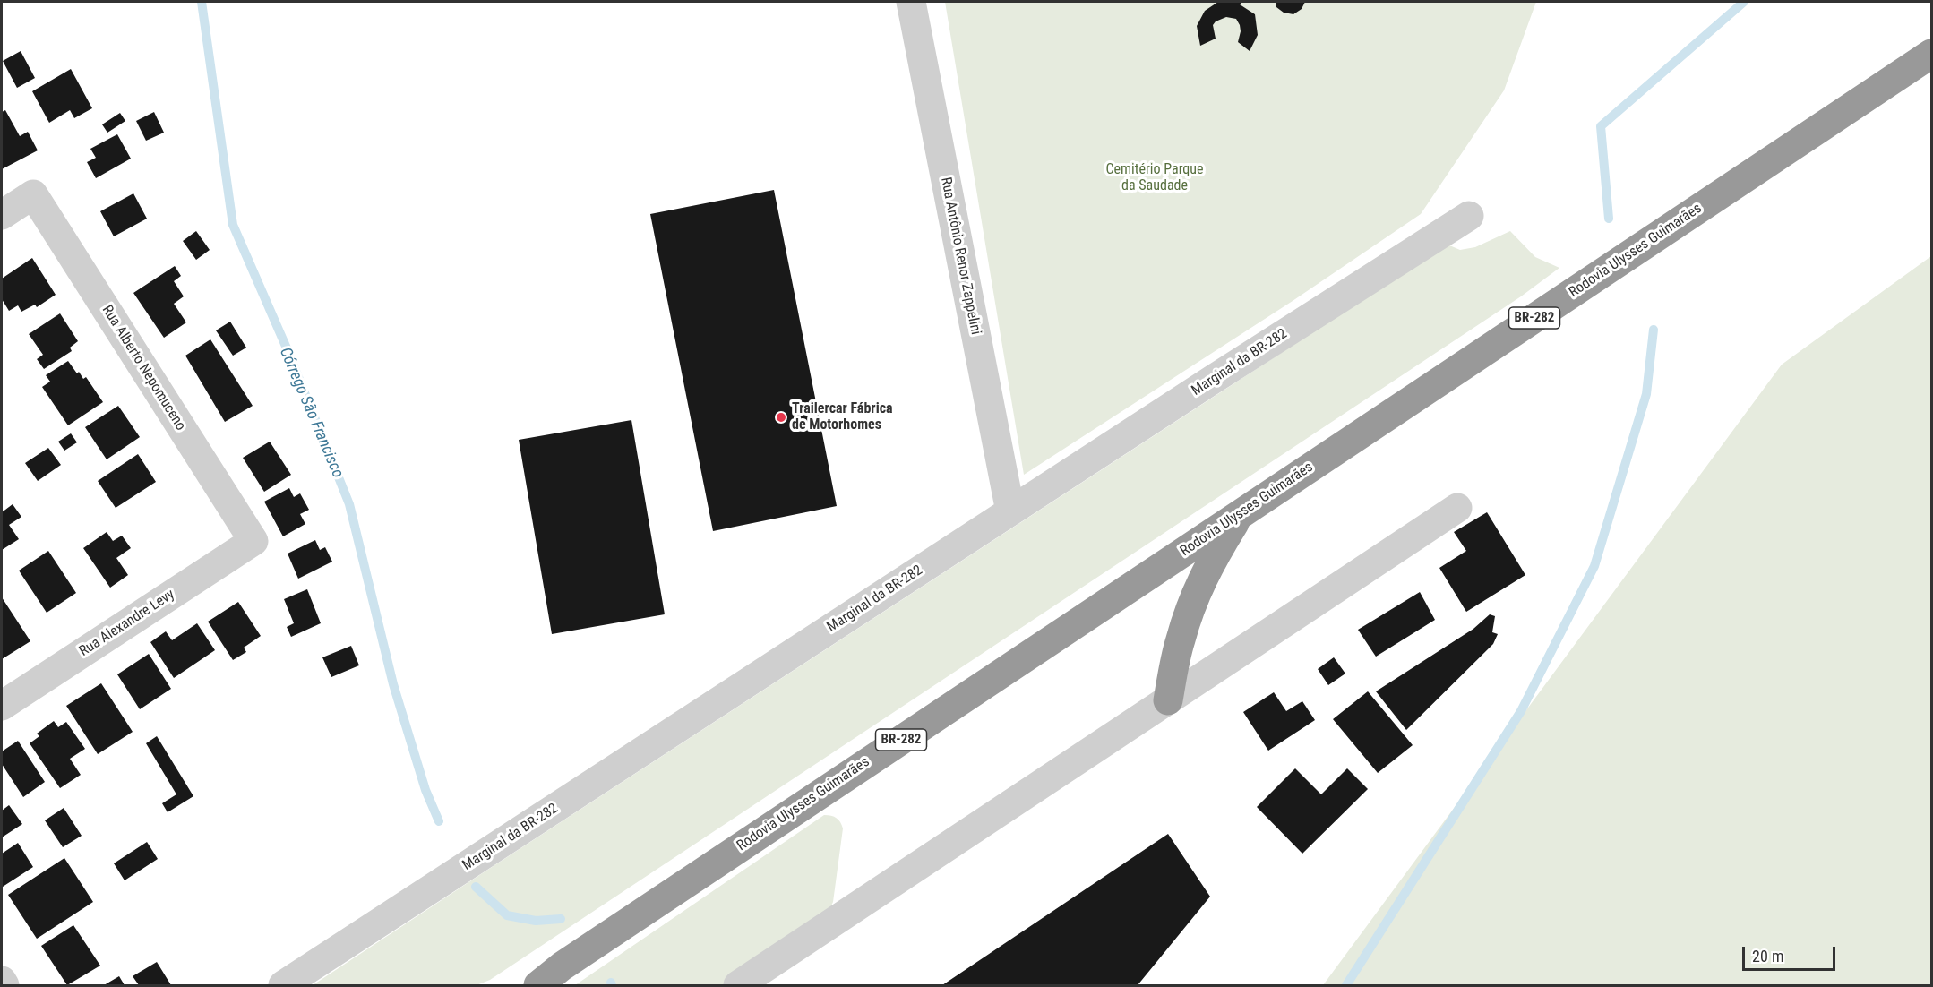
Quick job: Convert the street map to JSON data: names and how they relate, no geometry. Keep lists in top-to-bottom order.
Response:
{
  "streets": {
    "highway": ["Rodovia Ulysses Guimarães", "BR-282"],
    "street": [
      "Rua Antônio Renor Zappelini",
      "Marginal da BR-282",
      "Rua Alberto Nepomuceno",
      "Rua Alexandre Levy"
    ]
  },
  "crossings": [
    ["Rua Antônio Renor Zappelini", "Marginal da BR-282"],
    ["Rua Alberto Nepomuceno", "Rua Alexandre Levy"]
  ],
  "water": ["Córrego São Francisco"],
  "parks": ["Cemitério Parque da Saudade"],
  "places": ["Trailercar Fábrica de Motorhomes"],
  "scale_bar": "20 m"
}
